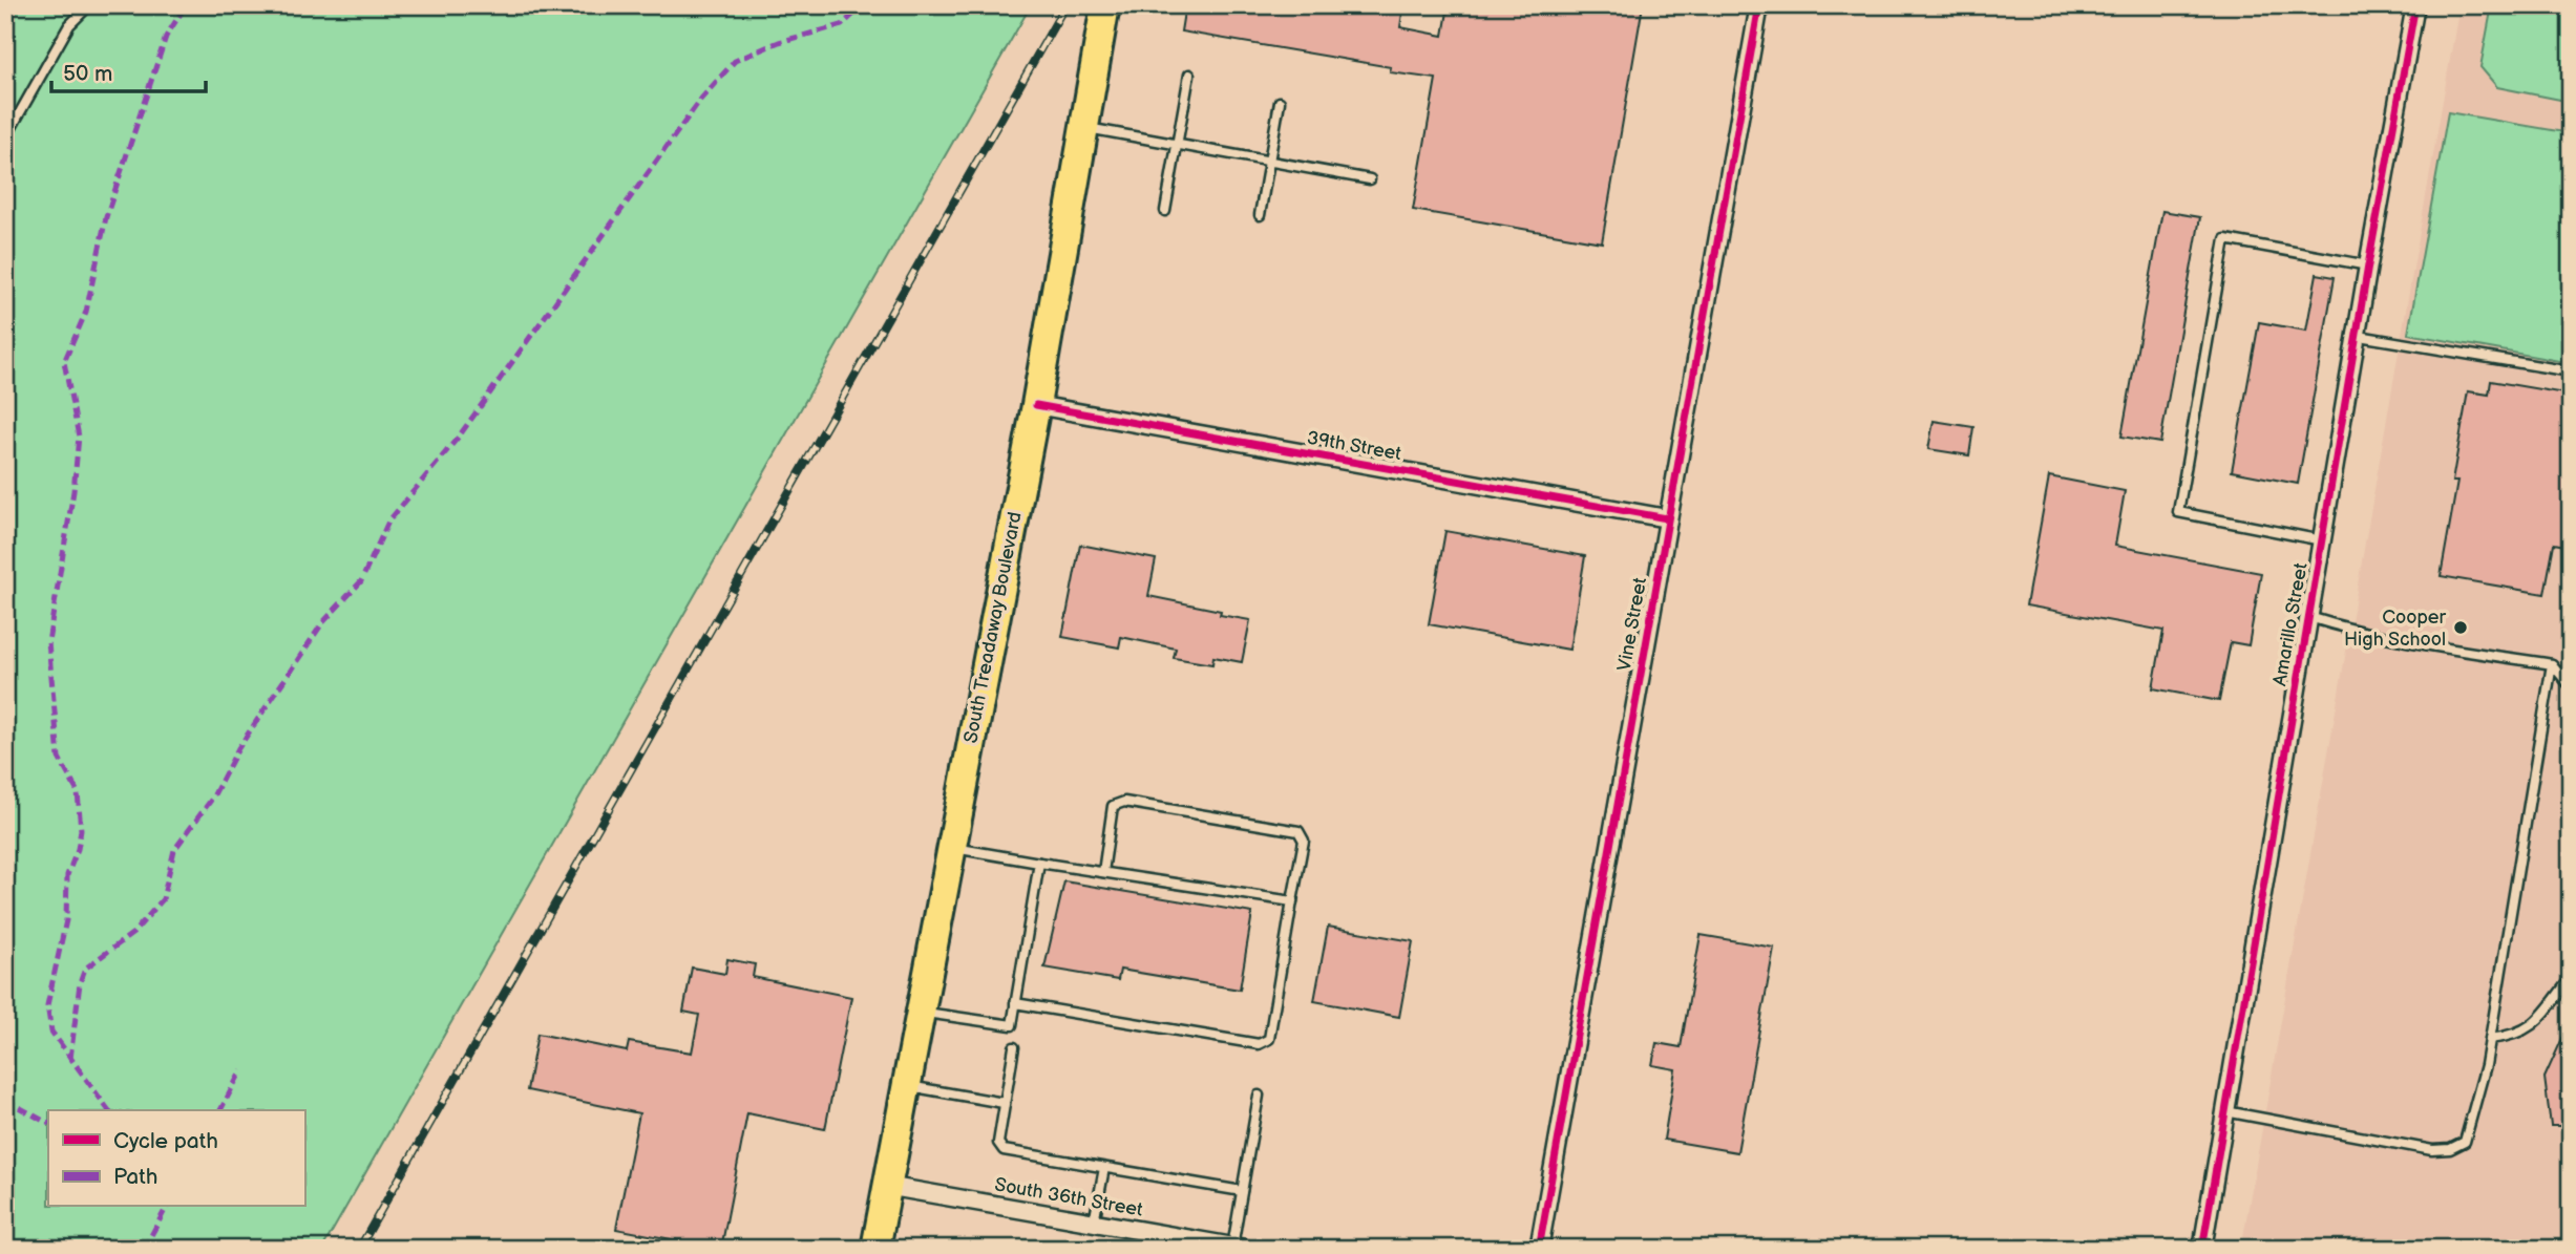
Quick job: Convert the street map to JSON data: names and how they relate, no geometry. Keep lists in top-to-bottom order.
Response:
{
  "streets": {
    "main road": ["South Treadaway Boulevard"],
    "street": [
      "39th Street",
      "Vine Street",
      "Amarillo Street",
      "South 36th Street"
    ]
  },
  "crossings": [
    ["39th Street", "Vine Street"],
    ["39th Street", "South Treadaway Boulevard"],
    ["South Treadaway Boulevard", "South 36th Street"]
  ],
  "places": ["Cooper High School"],
  "legend": ["Cycle path", "Path"],
  "scale_bar": "50 m"
}
